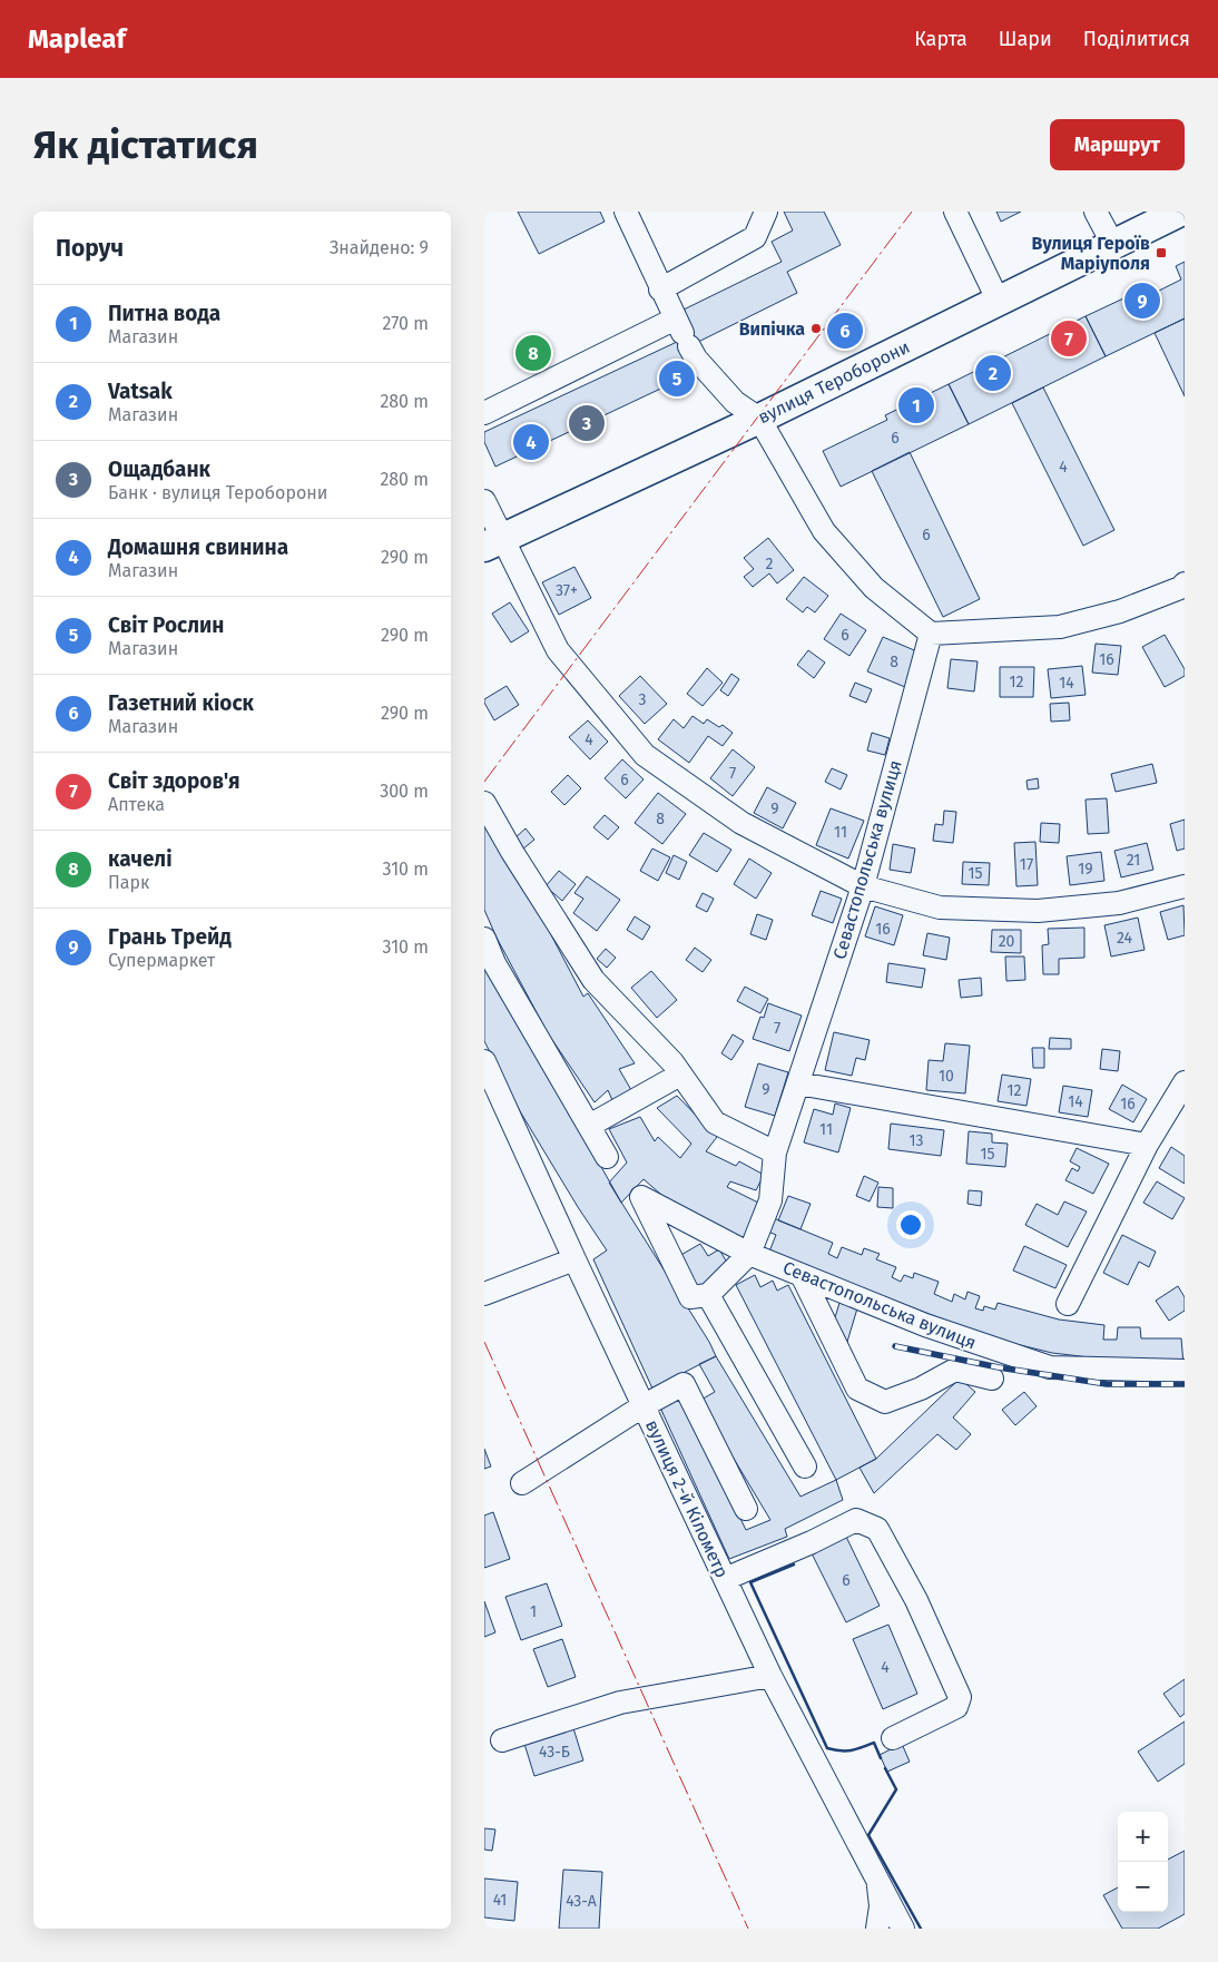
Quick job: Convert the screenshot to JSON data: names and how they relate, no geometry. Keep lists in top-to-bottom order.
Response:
{
  "streets": {
    "main road": ["вулиця Тероборони"],
    "street": ["Севастопольська вулиця", "вулиця 2-й Кілометр"]
  },
  "places": {
    "transit": ["Вулиця Героїв Маріуполя"],
    "other": ["Випічка"]
  },
  "house_numbers": [
    "6",
    "4",
    "6",
    "2",
    "37+",
    "6",
    "16",
    "8",
    "12",
    "14",
    "3",
    "4",
    "7",
    "6",
    "9",
    "8",
    "11",
    "21",
    "17",
    "19",
    "15",
    "16",
    "24",
    "20",
    "7",
    "10",
    "9",
    "12",
    "14",
    "16",
    "11",
    "13",
    "15",
    "6",
    "1",
    "4",
    "43-Б",
    "41",
    "43-А"
  ],
  "page": {
    "header": "Mapleaf",
    "nav": ["Карта", "Шари", "Поділитися"],
    "buttons": "Маршрут",
    "title": "Як дістатися",
    "heading": ["Поруч", "Знайдено: 9"],
    "pins": [
      "9",
      "6",
      "7",
      "8",
      "2",
      "5",
      "1",
      "3",
      "4"
    ],
    "list": [
      {
        "mark": "1",
        "name": "Питна вода",
        "note": "Магазин",
        "value": "270 m"
      },
      {
        "mark": "2",
        "name": "Vatsak",
        "note": "Магазин",
        "value": "280 m"
      },
      {
        "mark": "3",
        "name": "Ощадбанк",
        "note": "Банк · вулиця Тероборони",
        "value": "280 m"
      },
      {
        "mark": "4",
        "name": "Домашня свинина",
        "note": "Магазин",
        "value": "290 m"
      },
      {
        "mark": "5",
        "name": "Світ Рослин",
        "note": "Магазин",
        "value": "290 m"
      },
      {
        "mark": "6",
        "name": "Газетний кіоск",
        "note": "Магазин",
        "value": "290 m"
      },
      {
        "mark": "7",
        "name": "Світ здоров'я",
        "note": "Аптека",
        "value": "300 m"
      },
      {
        "mark": "8",
        "name": "качелі",
        "note": "Парк",
        "value": "310 m"
      },
      {
        "mark": "9",
        "name": "Грань Трейд",
        "note": "Супермаркет",
        "value": "310 m"
      }
    ],
    "map_buttons": ["+", "−"]
  }
}
